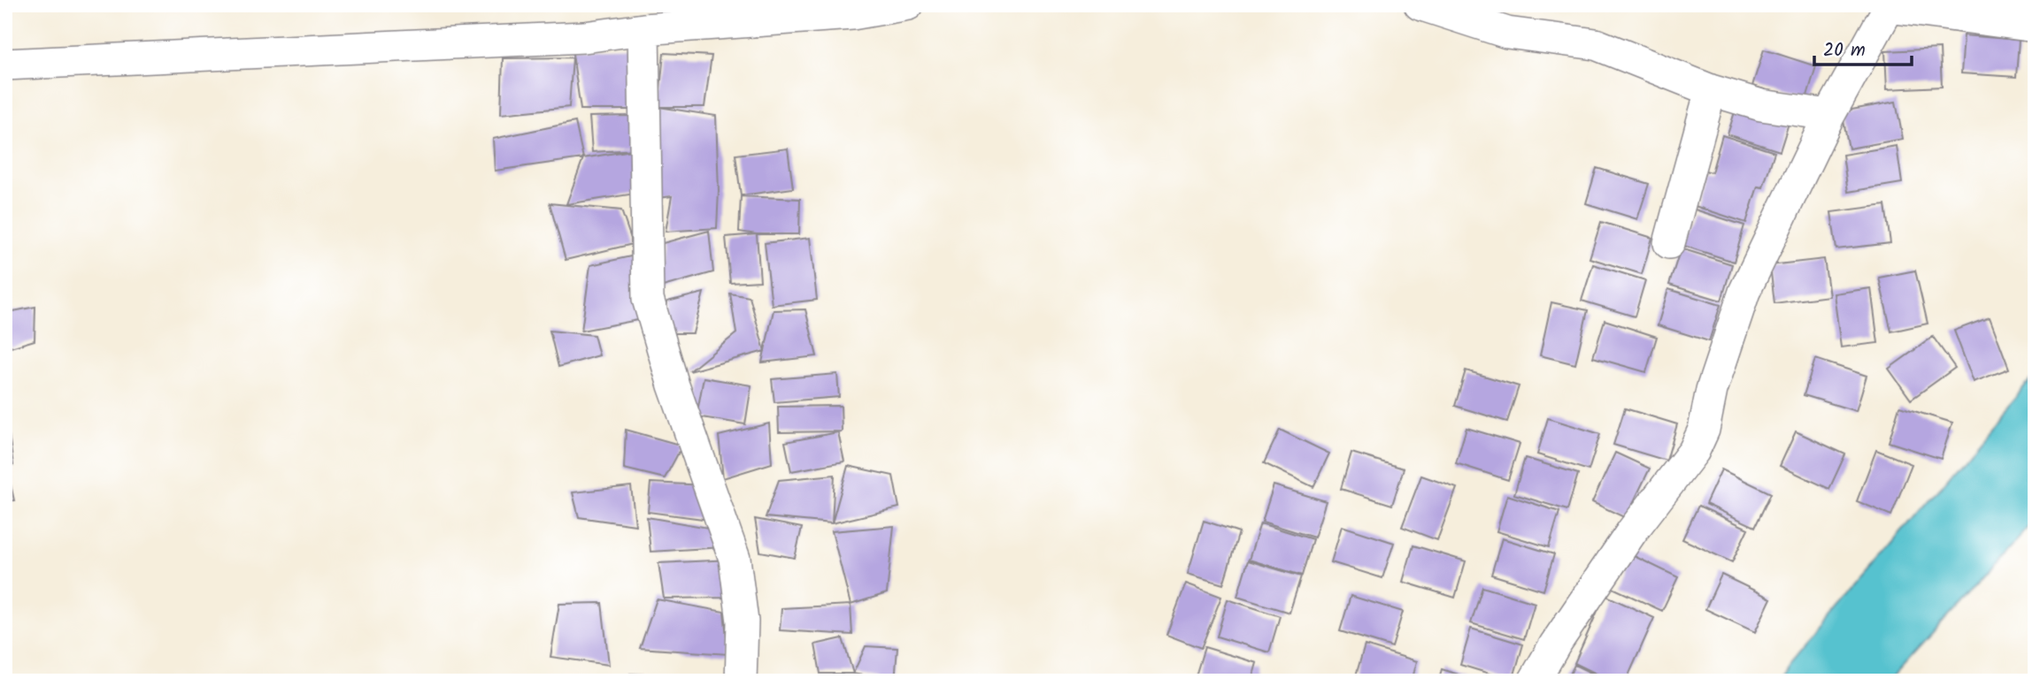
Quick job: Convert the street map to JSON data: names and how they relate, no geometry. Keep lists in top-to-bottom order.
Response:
{
  "scale_bar": "20 m"
}
